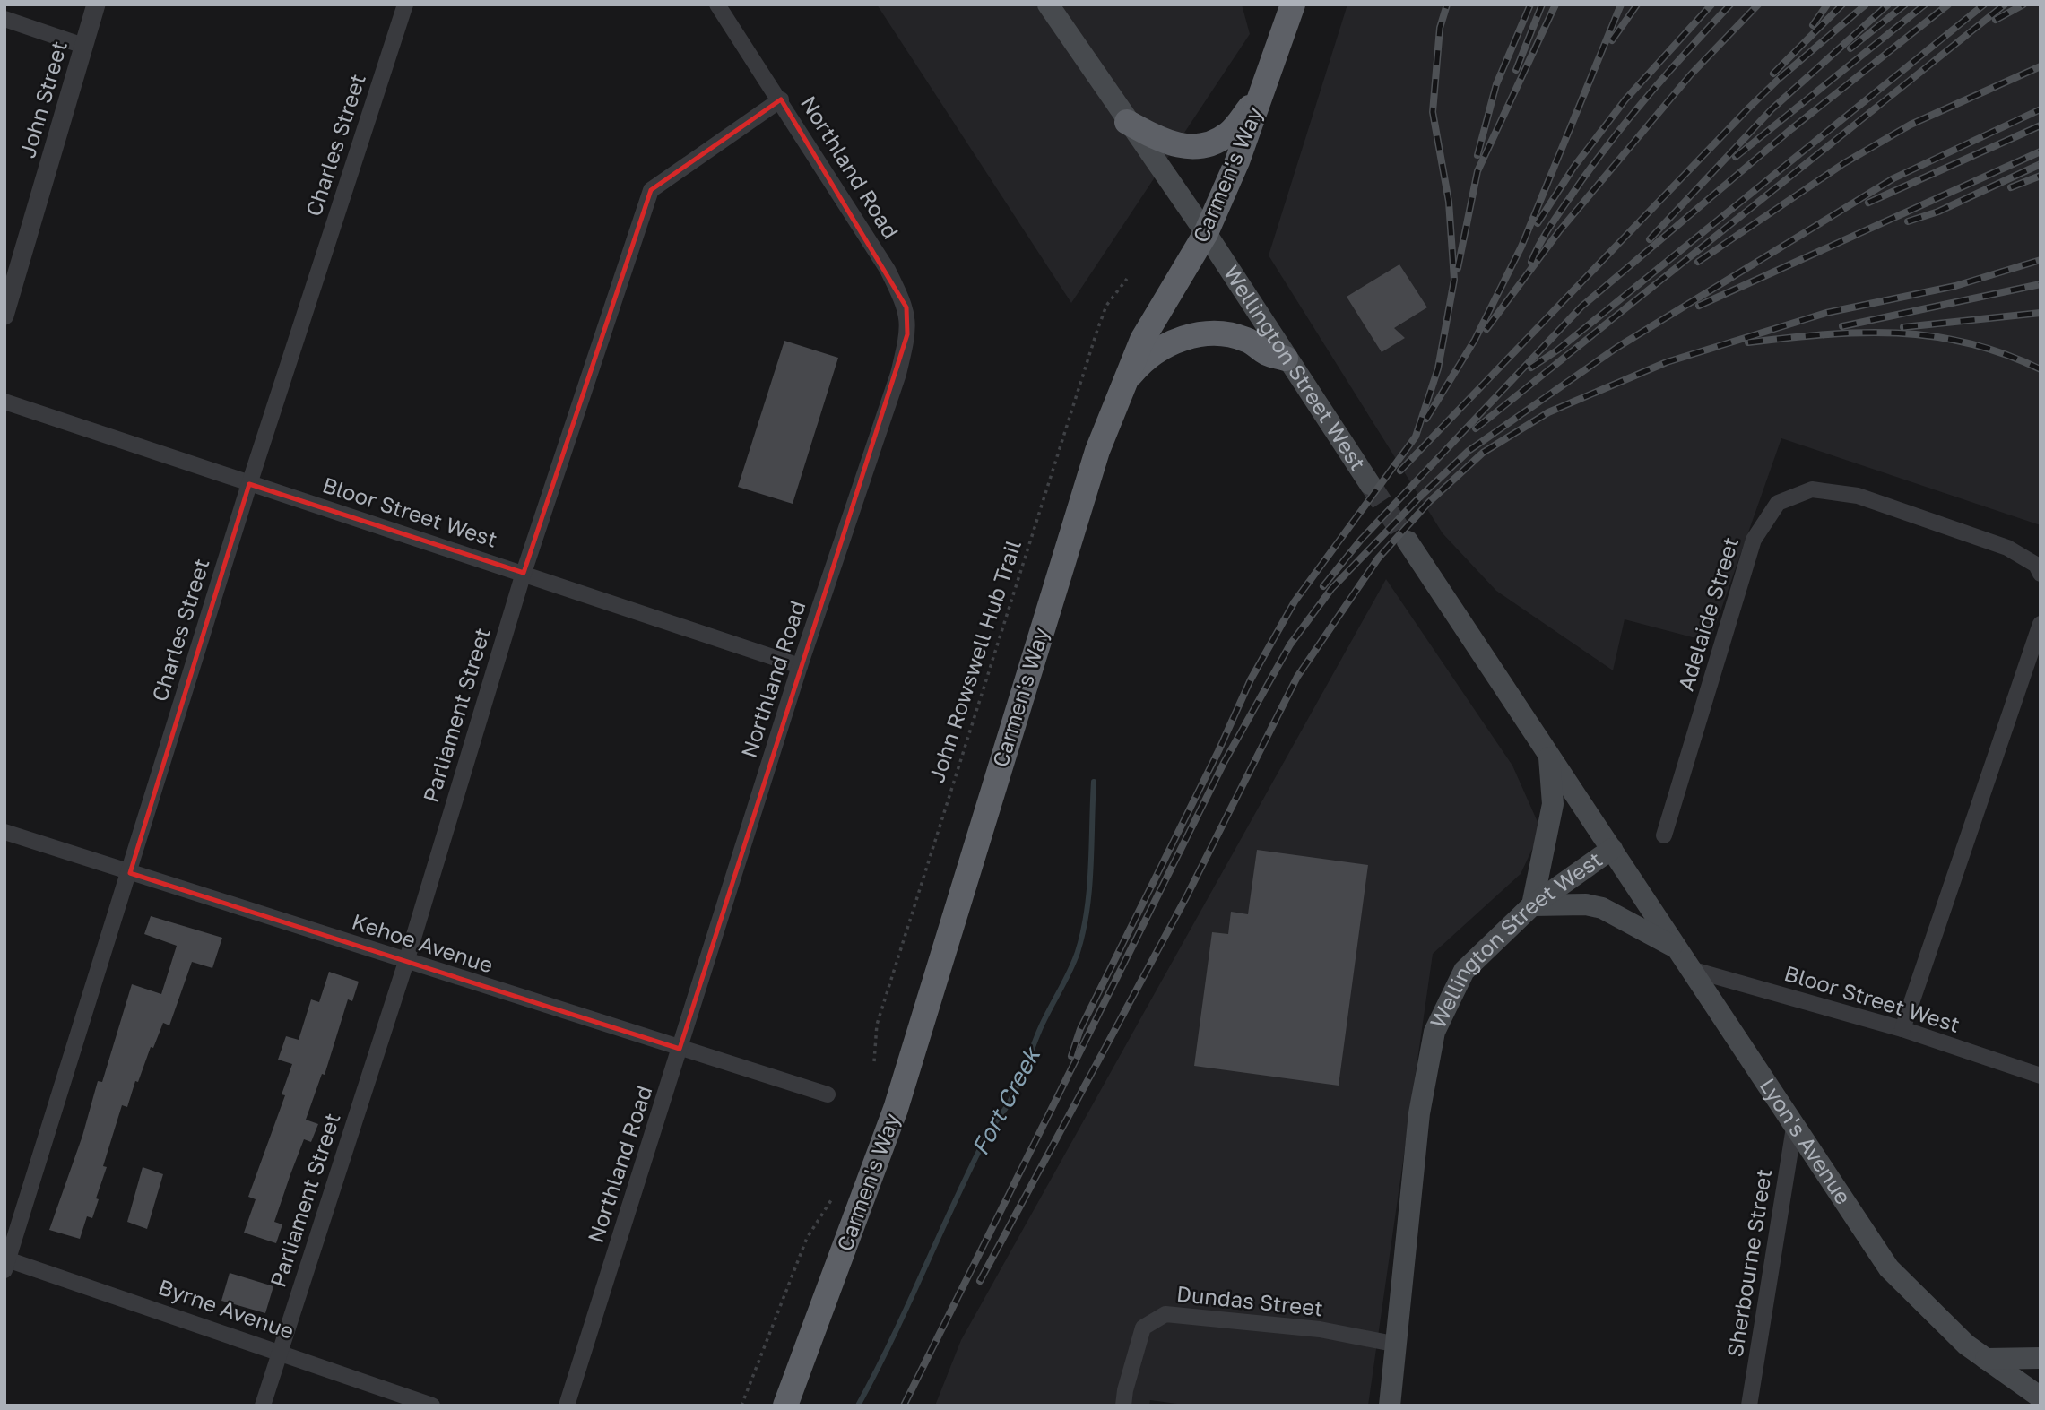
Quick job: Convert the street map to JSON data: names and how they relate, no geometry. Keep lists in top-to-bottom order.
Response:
{
  "streets": {
    "highway": ["Carmen's Way"],
    "main road": ["Wellington Street West", "Lyon's Avenue"],
    "street": [
      "John Street",
      "Charles Street",
      "Northland Road",
      "Bloor Street West",
      "Adelaide Street",
      "Parliament Street",
      "Kehoe Avenue",
      "Sherbourne Street",
      "Dundas Street",
      "Byrne Avenue"
    ],
    "path": ["John Rowswell Hub Trail"]
  },
  "crossings": [
    ["Charles Street", "Bloor Street West"],
    ["Charles Street", "Kehoe Avenue"],
    ["Charles Street", "Byrne Avenue"],
    ["Northland Road", "Bloor Street West"],
    ["Northland Road", "Parliament Street"],
    ["Northland Road", "Kehoe Avenue"],
    ["Carmen's Way", "Wellington Street West"],
    ["Wellington Street West", "Lyon's Avenue"],
    ["Wellington Street West", "Dundas Street"],
    ["Bloor Street West", "Parliament Street"],
    ["Bloor Street West", "Lyon's Avenue"],
    ["Parliament Street", "Kehoe Avenue"],
    ["Parliament Street", "Byrne Avenue"],
    ["Lyon's Avenue", "Sherbourne Street"]
  ],
  "water": ["Fort Creek"]
}
